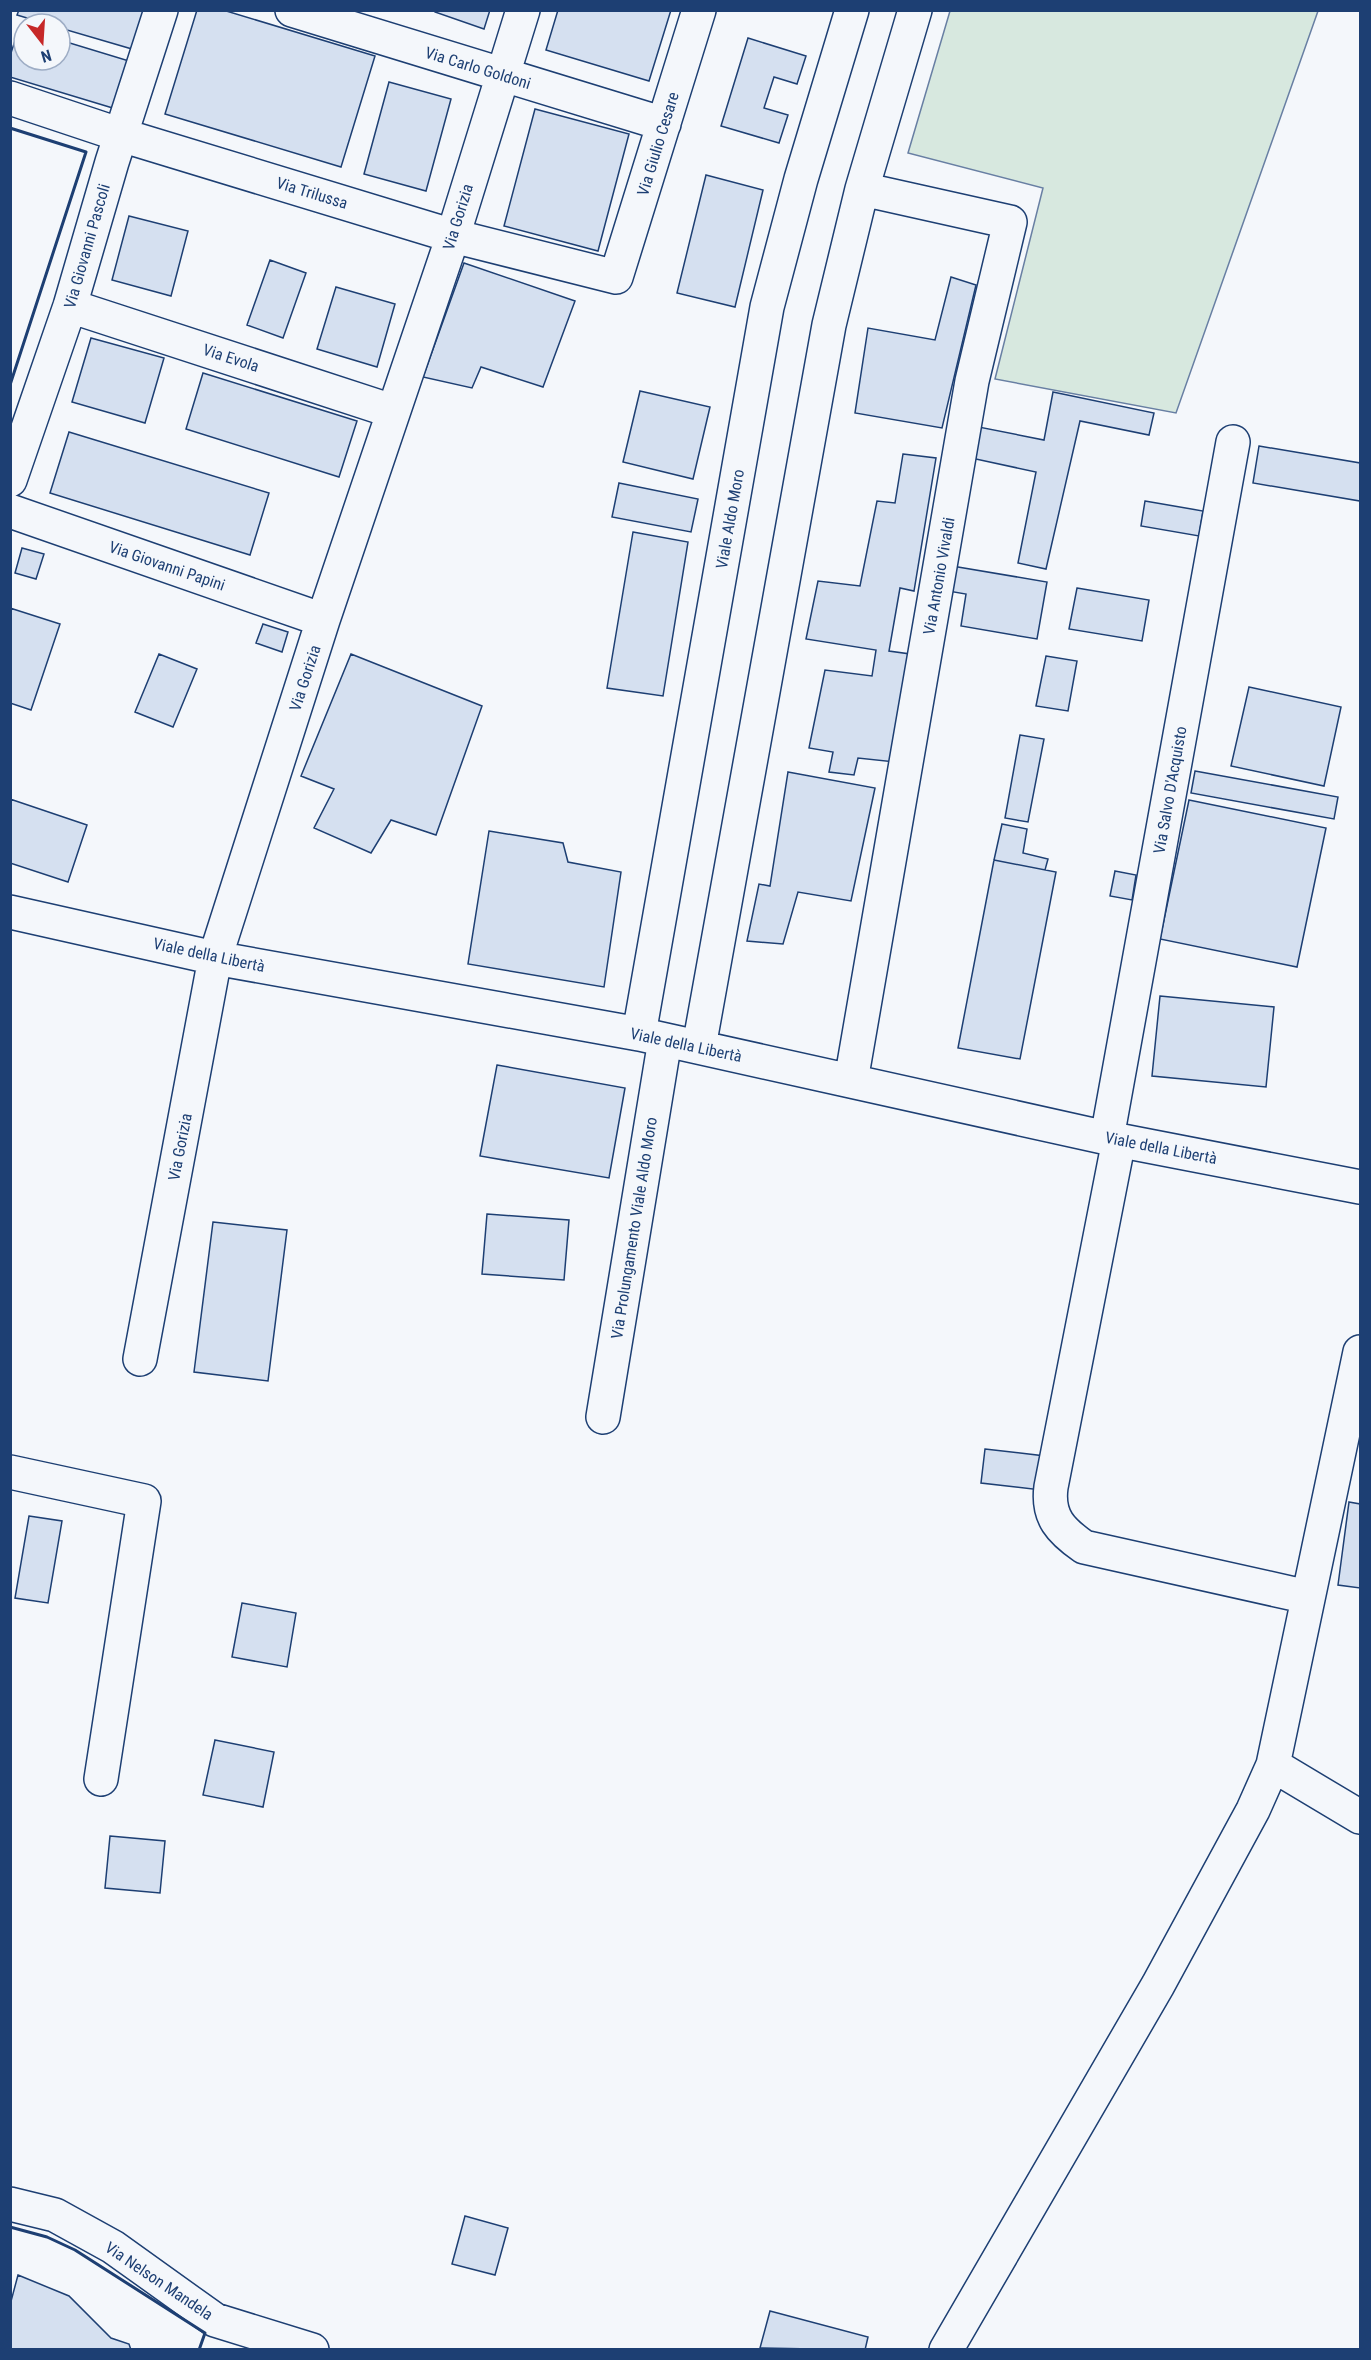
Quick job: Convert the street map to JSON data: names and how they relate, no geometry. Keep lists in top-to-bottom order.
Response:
{
  "streets": {
    "street": [
      "Via Carlo Goldoni",
      "Via Giulio Cesare",
      "Via Trilussa",
      "Via Gorizia",
      "Via Giovanni Pascoli",
      "Via Evola",
      "Viale Aldo Moro",
      "Via Giovanni Papini",
      "Via Antonio Vivaldi",
      "Via Salvo D'Acquisto",
      "Viale della Libertà",
      "Via Prolungamento Viale Aldo Moro",
      "Via Nelson Mandela"
    ]
  },
  "crossings": [
    ["Via Carlo Goldoni", "Via Giulio Cesare"],
    ["Via Carlo Goldoni", "Via Gorizia"],
    ["Via Giulio Cesare", "Via Trilussa"],
    ["Via Trilussa", "Via Gorizia"],
    ["Via Trilussa", "Via Giovanni Pascoli"],
    ["Via Gorizia", "Via Evola"],
    ["Via Gorizia", "Via Giovanni Papini"],
    ["Via Gorizia", "Viale della Libertà"],
    ["Via Giovanni Pascoli", "Via Evola"],
    ["Viale Aldo Moro", "Viale della Libertà"],
    ["Viale Aldo Moro", "Via Prolungamento Viale Aldo Moro"],
    ["Via Antonio Vivaldi", "Viale della Libertà"],
    ["Via Salvo D'Acquisto", "Viale della Libertà"],
    ["Viale della Libertà", "Via Prolungamento Viale Aldo Moro"]
  ],
  "north": "bottom"
}
